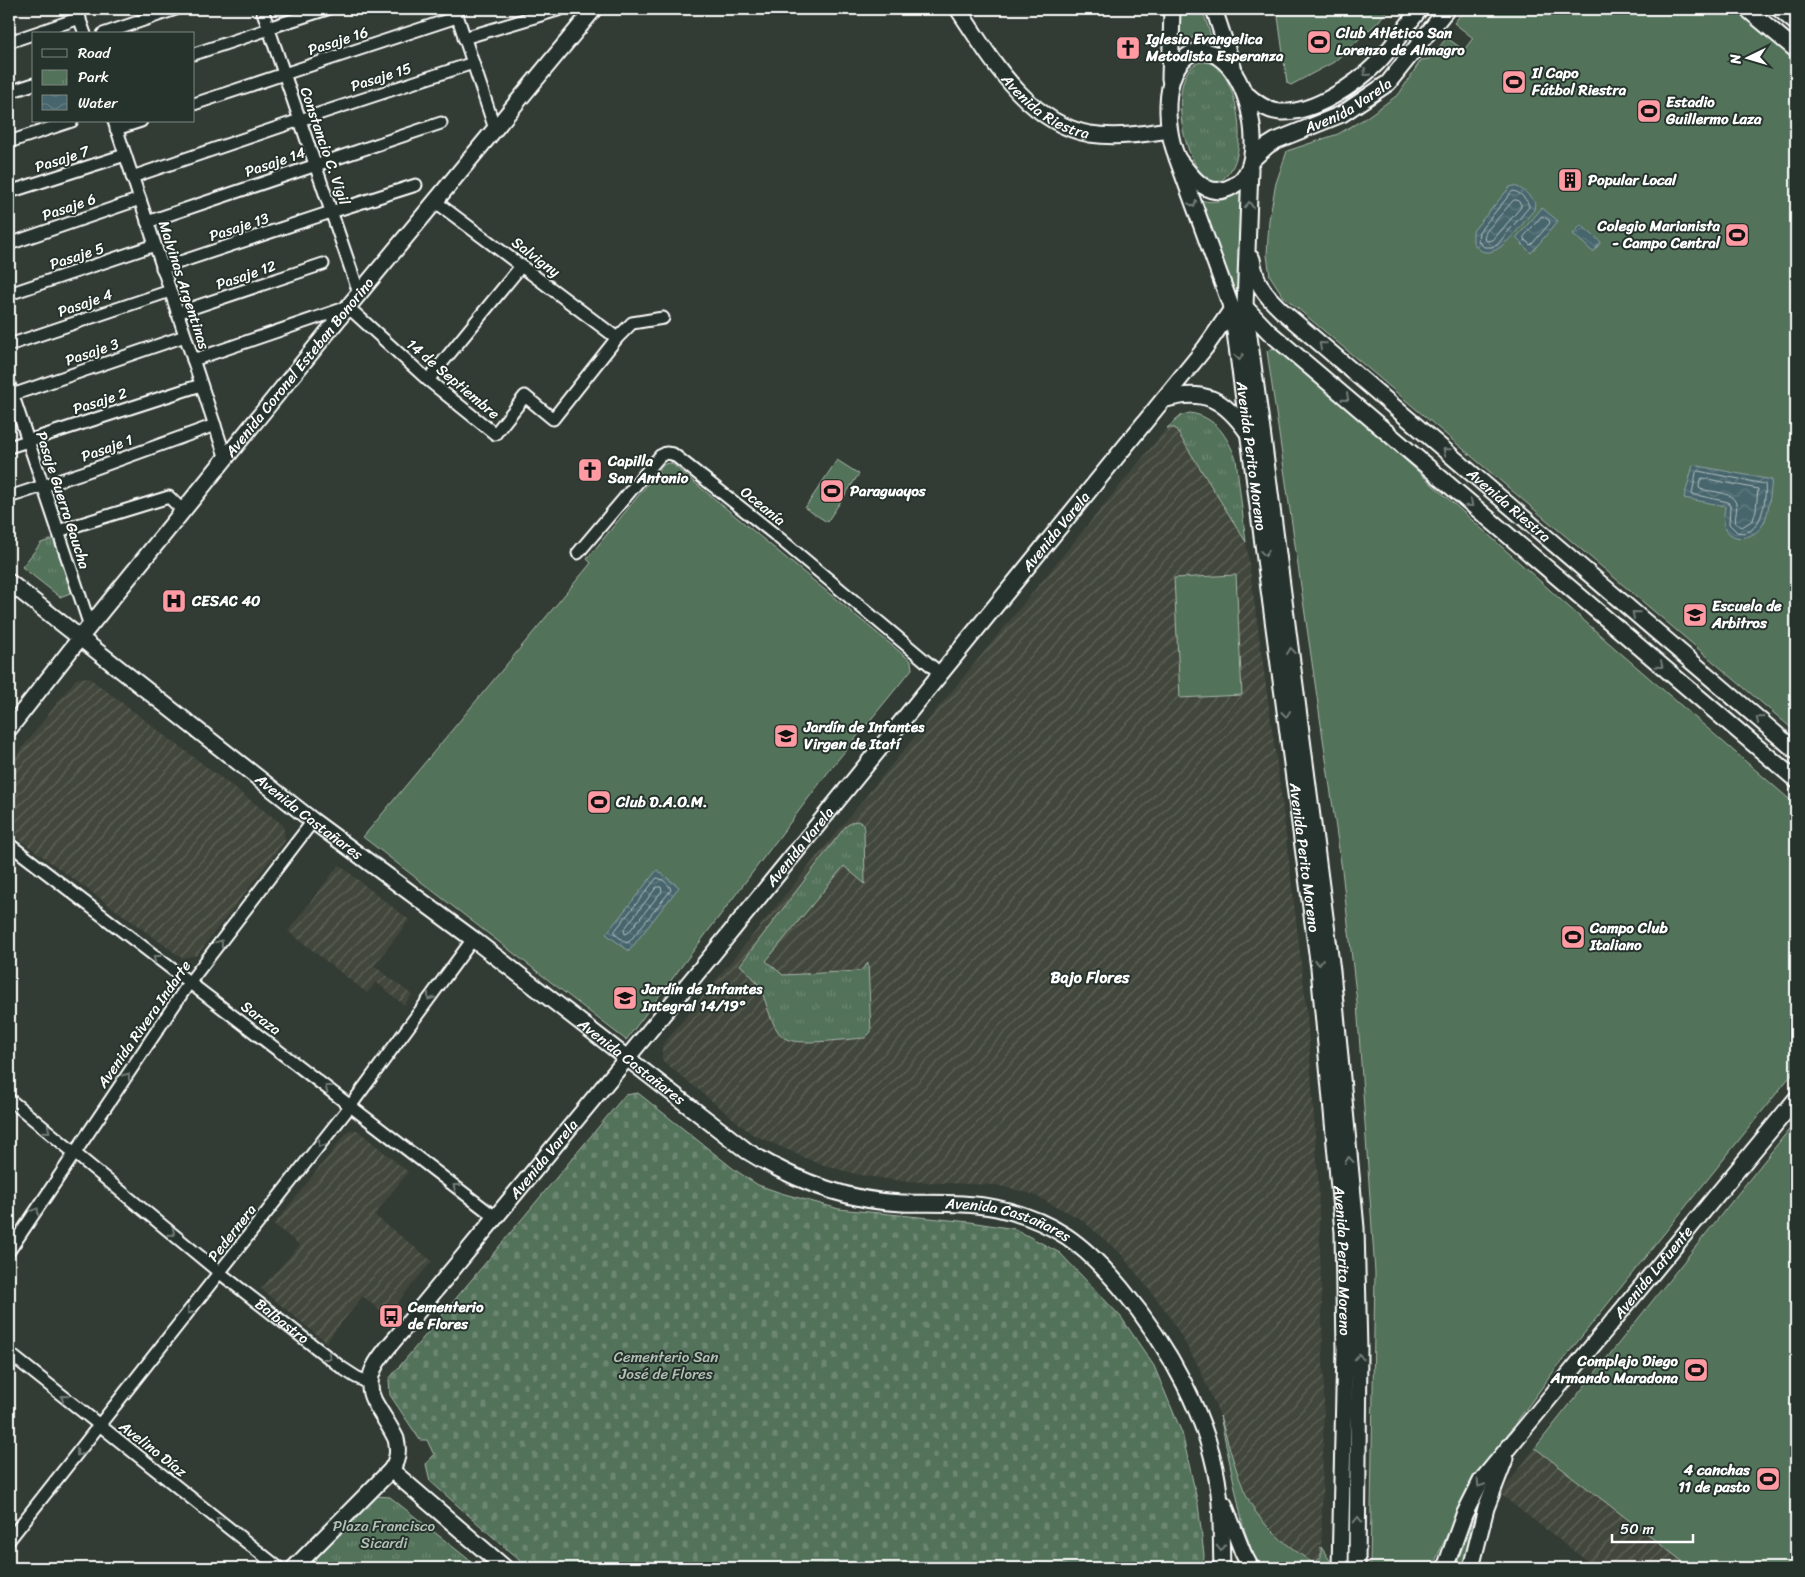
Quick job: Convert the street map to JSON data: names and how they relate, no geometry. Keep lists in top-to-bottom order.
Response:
{
  "streets": {
    "main road": [
      "Avenida Riestra",
      "Avenida Varela",
      "Avenida Coronel Esteban Bonorino",
      "Avenida Perito Moreno",
      "Avenida Castañares",
      "Avenida Lafuente"
    ],
    "street": [
      "Pasaje 16",
      "Pasaje 15",
      "Constancio C. Vigil",
      "Pasaje 7",
      "Pasaje 14",
      "Pasaje 6",
      "Pasaje 13",
      "Pasaje 5",
      "Salvigny",
      "Pasaje 12",
      "Malvinas Argentinas",
      "Pasaje 4",
      "Pasaje 3",
      "14 de Septiembre",
      "Pasaje 2",
      "Pasaje 1",
      "Pasaje Guerra Gaucha",
      "Oceanía",
      "Saraza",
      "Avenida Rivera Indarte",
      "Pedernera",
      "Balbastro",
      "Avelino Díaz"
    ]
  },
  "crossings": [
    ["Pasaje 16", "Constancio C. Vigil"],
    ["Pasaje 15", "Constancio C. Vigil"],
    ["Pasaje 15", "Malvinas Argentinas"],
    ["Avenida Riestra", "Avenida Varela"],
    ["Avenida Riestra", "Avenida Perito Moreno"],
    ["Avenida Varela", "Avenida Perito Moreno"],
    ["Avenida Varela", "Oceanía"],
    ["Avenida Varela", "Avenida Castañares"],
    ["Avenida Varela", "Saraza"],
    ["Avenida Varela", "Balbastro"],
    ["Constancio C. Vigil", "Pasaje 14"],
    ["Constancio C. Vigil", "Pasaje 13"],
    ["Constancio C. Vigil", "Avenida Coronel Esteban Bonorino"],
    ["Pasaje 7", "Malvinas Argentinas"],
    ["Pasaje 14", "Malvinas Argentinas"],
    ["Pasaje 6", "Malvinas Argentinas"],
    ["Pasaje 13", "Malvinas Argentinas"],
    ["Pasaje 5", "Malvinas Argentinas"],
    ["Salvigny", "Avenida Coronel Esteban Bonorino"],
    ["Salvigny", "14 de Septiembre"],
    ["Pasaje 12", "Malvinas Argentinas"],
    ["Malvinas Argentinas", "Pasaje 4"],
    ["Malvinas Argentinas", "Pasaje 3"],
    ["Malvinas Argentinas", "Avenida Coronel Esteban Bonorino"],
    ["Malvinas Argentinas", "Pasaje 2"],
    ["Malvinas Argentinas", "Pasaje 1"],
    ["Pasaje 3", "Pasaje Guerra Gaucha"],
    ["Avenida Coronel Esteban Bonorino", "14 de Septiembre"],
    ["Avenida Coronel Esteban Bonorino", "Pasaje Guerra Gaucha"],
    ["Avenida Coronel Esteban Bonorino", "Avenida Castañares"],
    ["Pasaje 2", "Pasaje Guerra Gaucha"],
    ["Pasaje 1", "Pasaje Guerra Gaucha"],
    ["Avenida Castañares", "Avenida Rivera Indarte"],
    ["Avenida Castañares", "Pedernera"],
    ["Saraza", "Avenida Rivera Indarte"],
    ["Saraza", "Pedernera"],
    ["Avenida Rivera Indarte", "Balbastro"],
    ["Pedernera", "Balbastro"],
    ["Pedernera", "Avelino Díaz"]
  ],
  "one_way": [
    "Saraza",
    "Avenida Rivera Indarte",
    "Pedernera",
    "Balbastro",
    "Avelino Díaz"
  ],
  "districts": ["Bajo Flores"],
  "parks": ["Cementerio San José de Flores", "Plaza Francisco Sicardi"],
  "places": {
    "sports": [
      "Club Atlético San Lorenzo de Almagro",
      "Il Capo Fútbol Riestra",
      "Estadio Guillermo Laza",
      "Colegio Marianista - Campo Central",
      "Paraguayos",
      "Club D.A.O.M.",
      "Campo Club Italiano",
      "Complejo Diego Armando Maradona",
      "4 canchas 11 de pasto"
    ],
    "church": ["Iglesia Evangelica Metodista Esperanza", "Capilla San Antonio"],
    "building": ["Popular Local"],
    "hospital": ["CESAC 40"],
    "school or university": ["Escuela de Arbitros", "Jardín de Infantes Virgen de Itatí", "Jardín de Infantes Integral 14/19°"],
    "bus stop": ["Cementerio de Flores"]
  },
  "legend": ["Road", "Park", "Water"],
  "scale_bar": "50 m",
  "north": "left"
}
